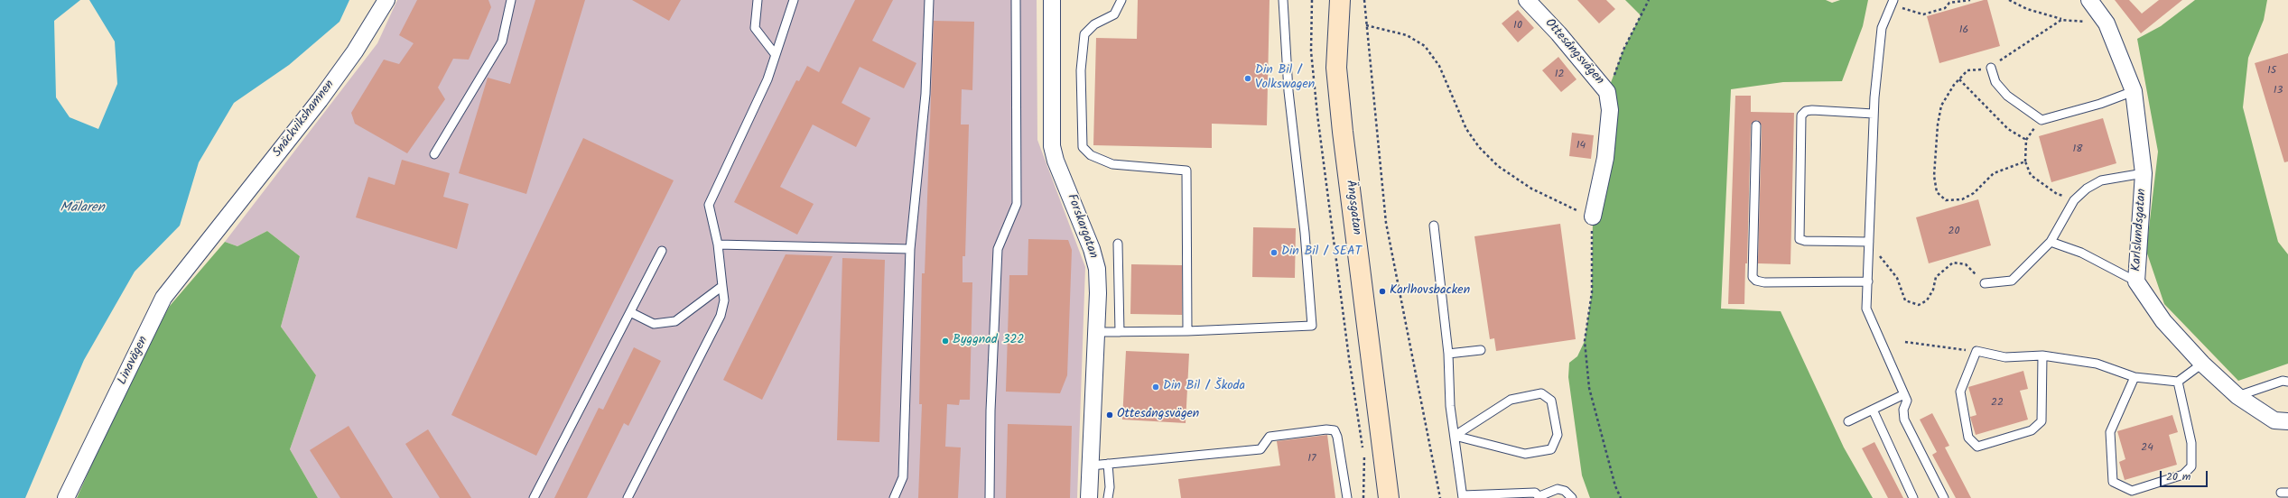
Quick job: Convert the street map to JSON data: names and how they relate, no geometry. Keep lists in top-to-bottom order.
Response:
{
  "streets": {
    "main road": ["Ängsgatan"],
    "street": [
      "Ottesångsvägen",
      "Snäckvikshamnen",
      "Forskargatan",
      "Karlslundsgatan",
      "Linavägen"
    ]
  },
  "crossings": [
    ["Snäckvikshamnen", "Linavägen"]
  ],
  "water": ["Mälaren"],
  "places": [
    "Din Bil / Volkswagen",
    "Din Bil / SEAT",
    "Karlhovsbacken",
    "Byggnad 322",
    "Din Bil / Škoda",
    "Ottesångsvägen"
  ],
  "house_numbers": [
    "10",
    "16",
    "15",
    "12",
    "13",
    "14",
    "18",
    "20",
    "22",
    "24",
    "17"
  ],
  "scale_bar": "20 m"
}
